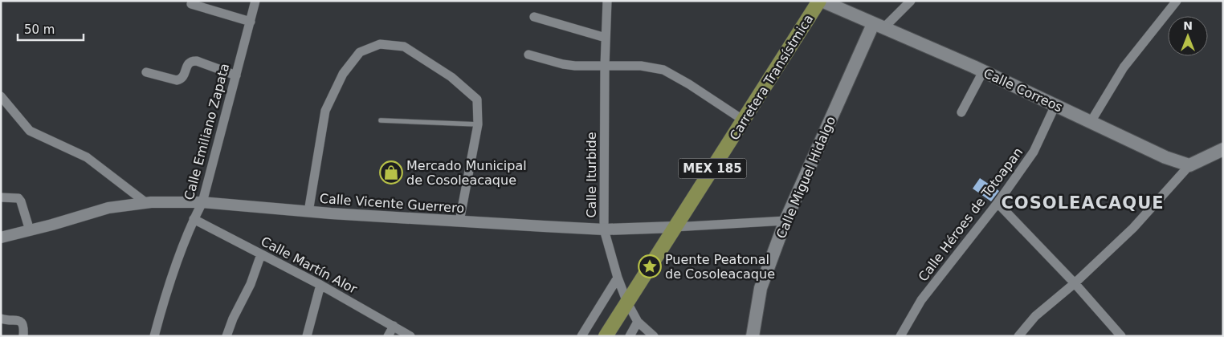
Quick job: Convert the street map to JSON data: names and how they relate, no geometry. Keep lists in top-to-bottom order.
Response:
{
  "streets": {
    "main road": [
      "Carretera Transístmica",
      "Calle Correos",
      "MEX 185",
      "Calle Miguel Hidalgo"
    ],
    "street": [
      "Calle Emiliano Zapata",
      "Calle Iturbide",
      "Calle Vicente Guerrero",
      "Calle Héroes de Totoapan",
      "Calle Martín Alor"
    ]
  },
  "crossings": [
    ["Carretera Transístmica", "Calle Correos"],
    ["Carretera Transístmica", "Calle Iturbide"],
    ["Carretera Transístmica", "Calle Vicente Guerrero"],
    ["Calle Correos", "Calle Miguel Hidalgo"],
    ["Calle Correos", "Calle Héroes de Totoapan"],
    ["Calle Emiliano Zapata", "Calle Vicente Guerrero"],
    ["Calle Emiliano Zapata", "Calle Martín Alor"],
    ["Calle Iturbide", "Calle Vicente Guerrero"],
    ["Calle Miguel Hidalgo", "Calle Vicente Guerrero"]
  ],
  "districts": ["COSOLEACAQUE"],
  "places": {
    "shop": ["Mercado Municipal de Cosoleacaque"],
    "place": ["Puente Peatonal de Cosoleacaque"]
  },
  "scale_bar": "50 m",
  "north": "top"
}
